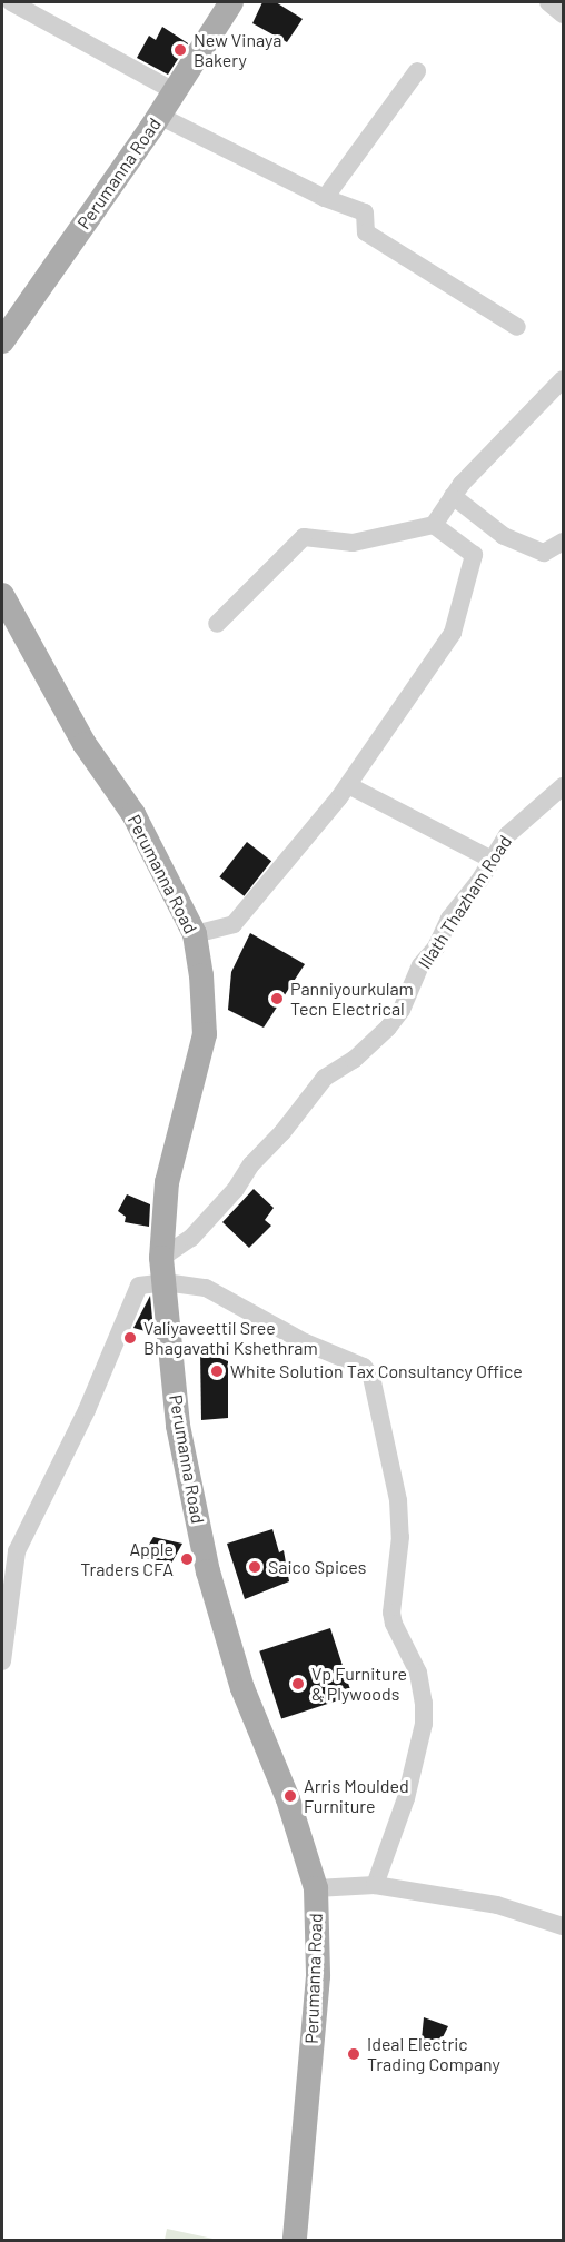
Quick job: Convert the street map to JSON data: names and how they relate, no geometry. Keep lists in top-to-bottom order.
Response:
{
  "streets": {
    "main road": ["Perumanna Road"],
    "street": ["Illath Thazham Road"]
  },
  "crossings": [
    ["Perumanna Road", "Illath Thazham Road"]
  ],
  "places": [
    "New Vinaya Bakery",
    "Panniyourkulam Tecn Electrical",
    "Valiyaveettil Sree Bhagavathi Kshethram",
    "White Solution Tax Consultancy Office",
    "Apple Traders CFA",
    "Saico Spices",
    "Vp Furniture & Plywoods",
    "Arris Moulded Furniture",
    "Ideal Electric Trading Company"
  ]
}
